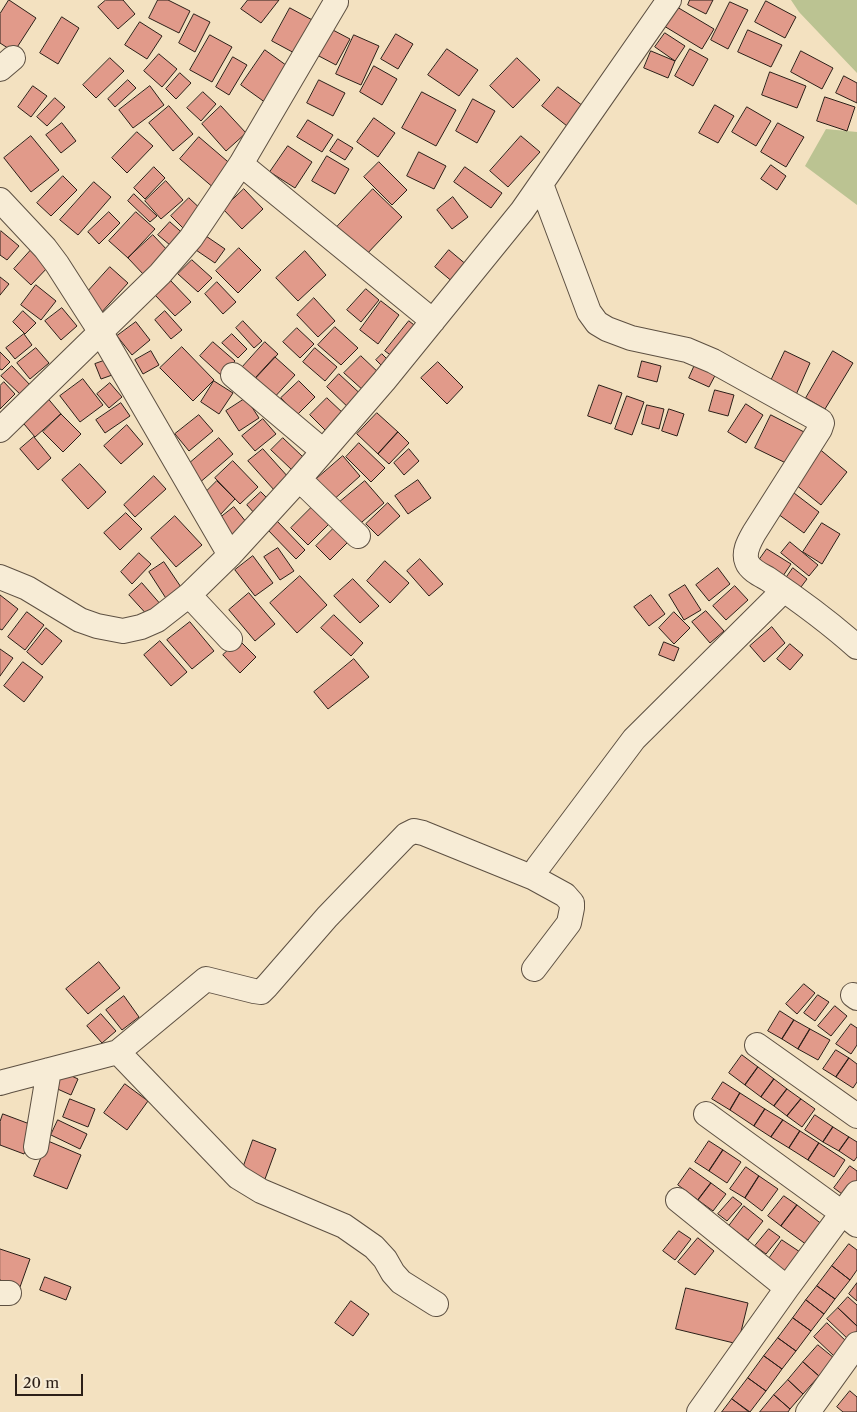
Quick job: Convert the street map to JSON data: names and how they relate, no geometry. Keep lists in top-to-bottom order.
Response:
{
  "scale_bar": "20 m"
}
